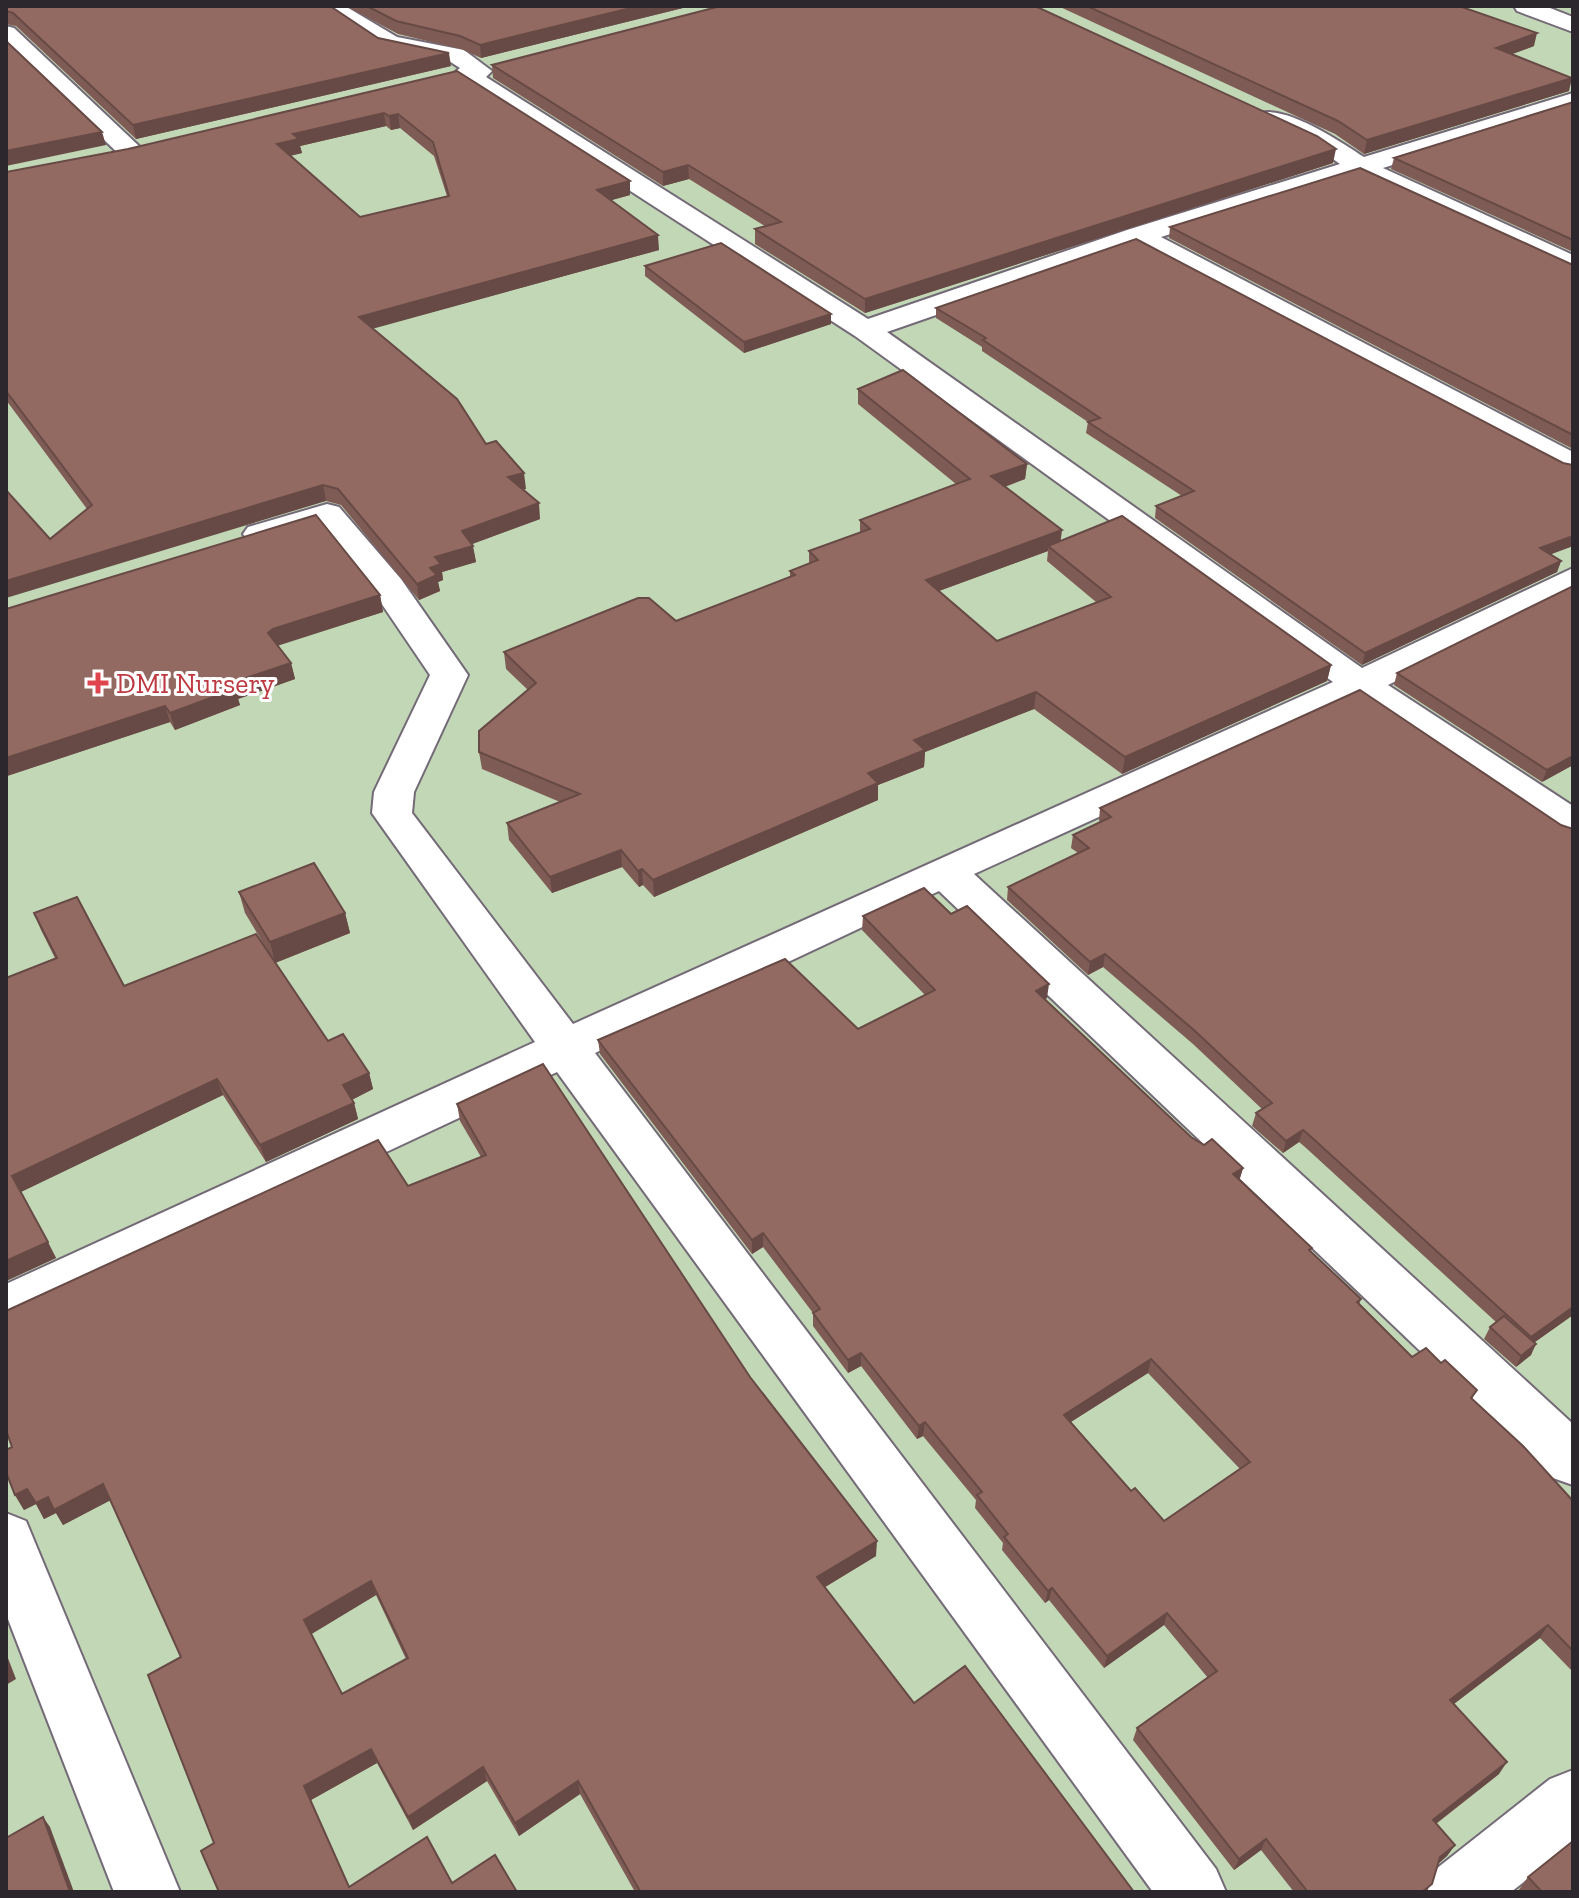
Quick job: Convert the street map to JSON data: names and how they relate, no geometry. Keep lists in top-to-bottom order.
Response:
{
  "places": {
    "health": ["DMI Nursery"]
  }
}
